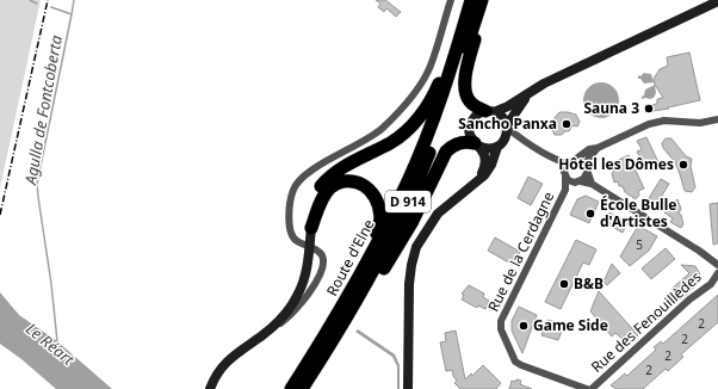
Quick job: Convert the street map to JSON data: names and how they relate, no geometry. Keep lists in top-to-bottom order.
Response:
{
  "streets": {
    "highway": ["D 914", "Route d'Elne"],
    "street": ["Rue de la Cerdagne", "Rue des Fenouillèdes"]
  },
  "water": ["Agulla de Fontcoberta", "Le Réart"],
  "places": [
    "Sauna 3",
    "Sancho Panxa",
    "Hôtel les Dômes",
    "École Bulle d'Artistes",
    "B&B",
    "Game Side"
  ],
  "house_numbers": [
    "5",
    "2",
    "2",
    "2",
    "2"
  ]
}
